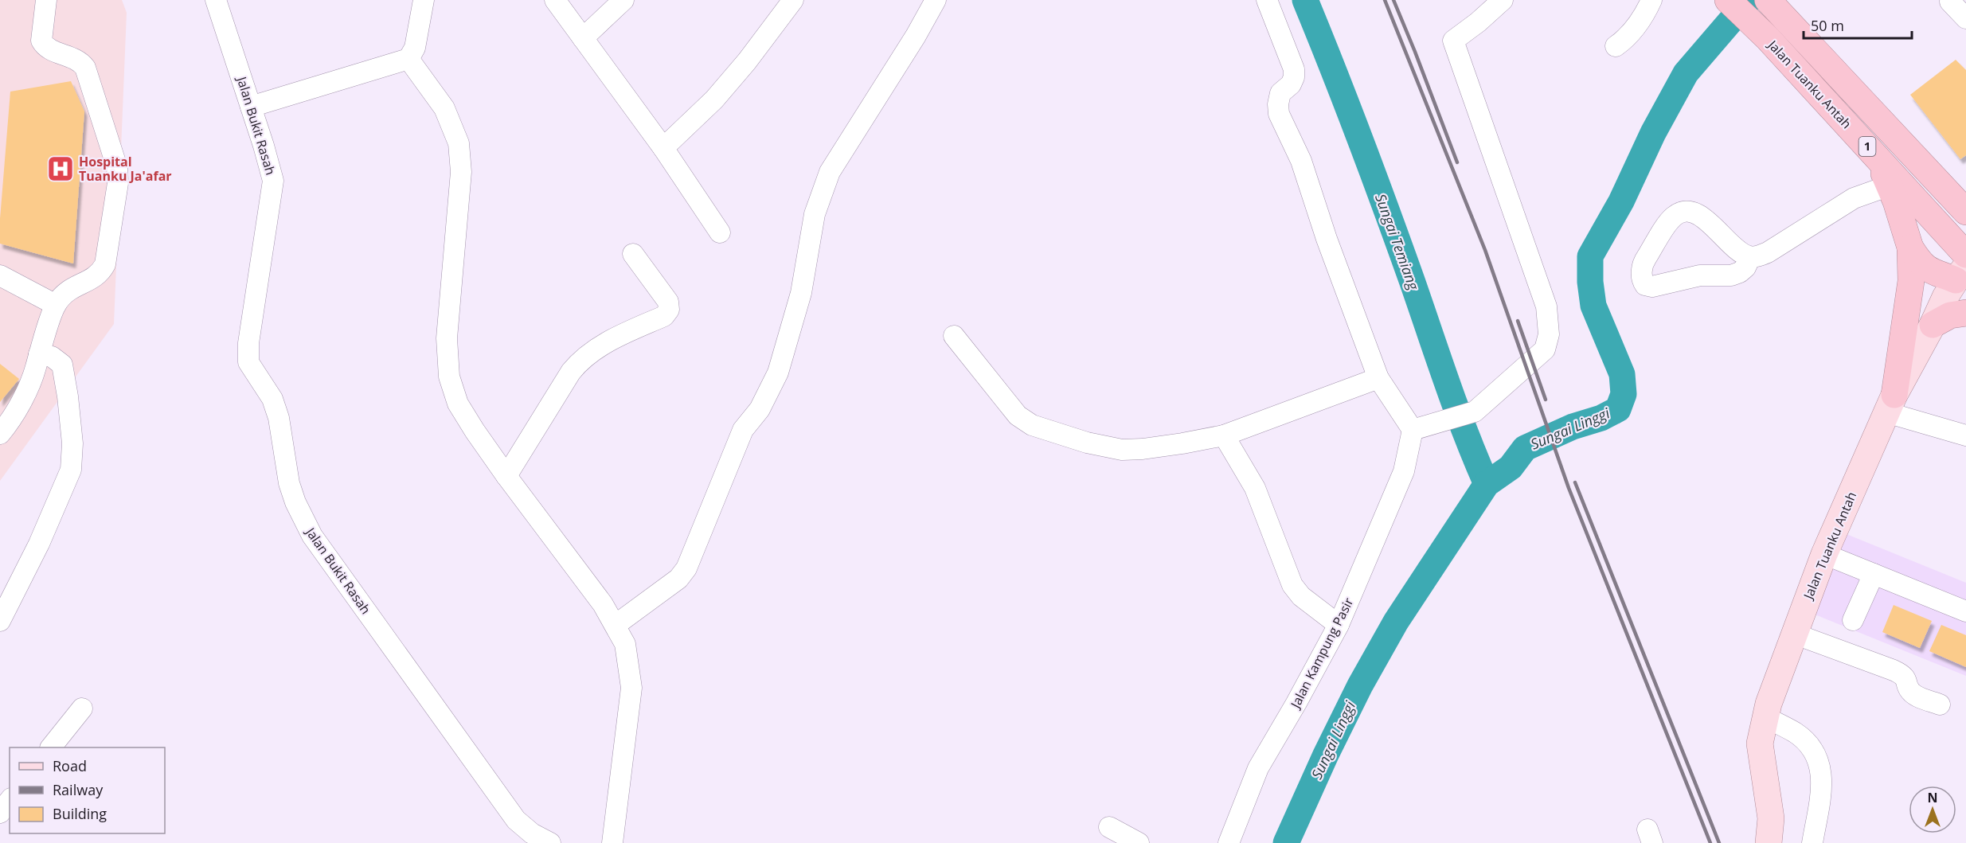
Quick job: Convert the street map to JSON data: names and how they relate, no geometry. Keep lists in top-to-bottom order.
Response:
{
  "streets": {
    "highway": ["Jalan Tuanku Antah", "1"],
    "street": ["Jalan Bukit Rasah", "Jalan Kampung Pasir"]
  },
  "water": ["Sungai Temiang", "Sungai Linggi"],
  "places": {
    "hospital": ["Hospital Tuanku Ja'afar"]
  },
  "legend": ["Road", "Railway", "Building"],
  "scale_bar": "50 m",
  "north": "top"
}
